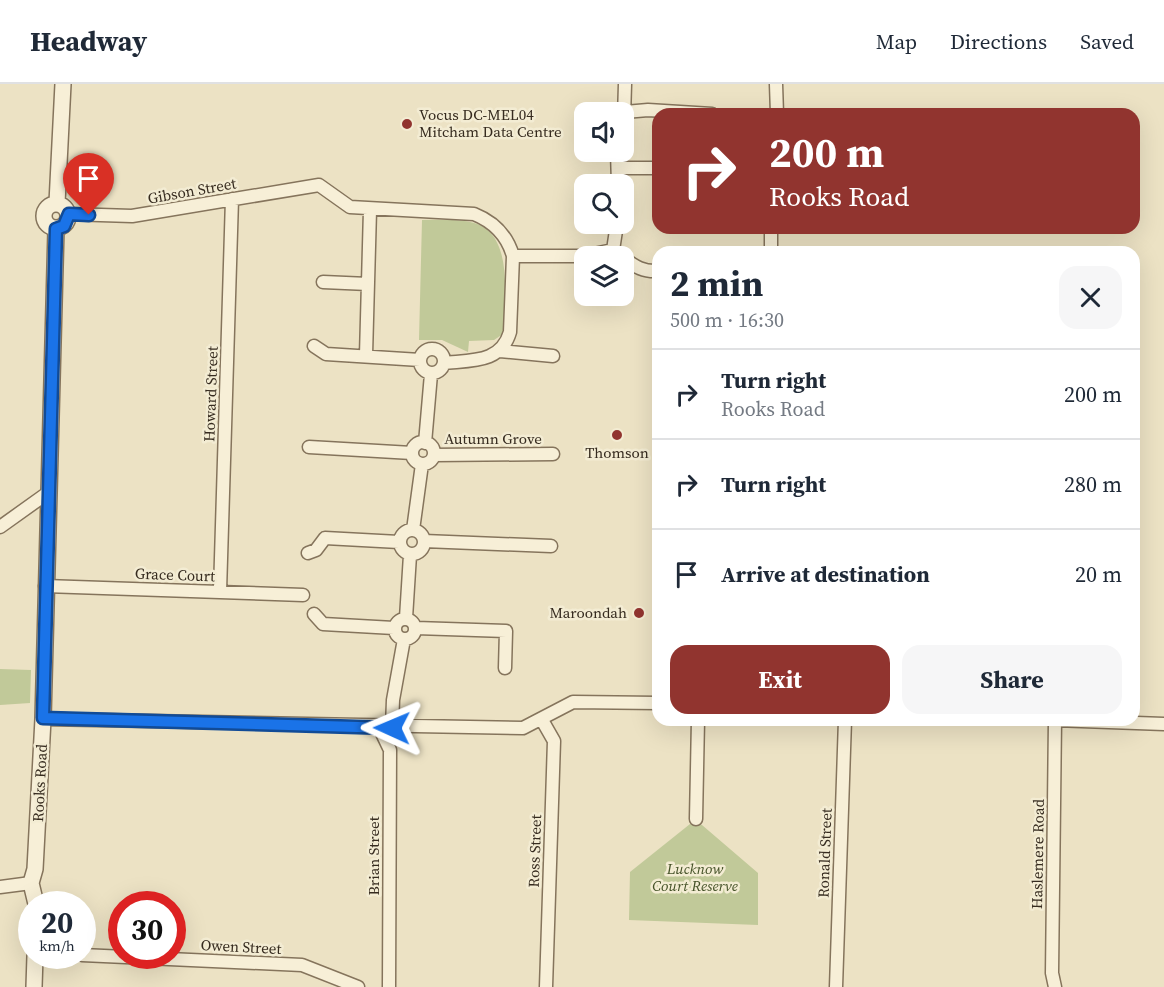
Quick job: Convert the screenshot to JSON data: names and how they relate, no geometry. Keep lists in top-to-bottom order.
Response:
{
  "streets": {
    "street": [
      "Gibson Street",
      "Howard Street",
      "Autumn Grove",
      "Grace Court",
      "Rooks Road",
      "Ross Street",
      "Ronald Street",
      "Haslemere Road",
      "Brian Street",
      "Owen Street"
    ]
  },
  "crossings": [
    ["Gibson Street", "Howard Street"],
    ["Gibson Street", "Rooks Road"],
    ["Howard Street", "Grace Court"],
    ["Grace Court", "Rooks Road"]
  ],
  "parks": ["Lucknow Court Reserve"],
  "places": ["Vocus DC-MEL04 Mitcham Data Centre", "Thomson", "Maroondah"],
  "page": {
    "header": "Headway",
    "nav": ["Map", "Directions", "Saved"],
    "turn": ["200 m", "Rooks Road"],
    "heading": ["2 min", "500 m · 16:30"],
    "list": [
      {
        "name": "Turn right",
        "note": "Rooks Road",
        "value": "200 m"
      },
      {
        "name": "Turn right",
        "value": "280 m"
      },
      {
        "name": "Arrive at destination",
        "value": "20 m"
      }
    ],
    "buttons": ["Exit", "Share"],
    "speed": "20 km/h",
    "limit": "30"
  }
}
